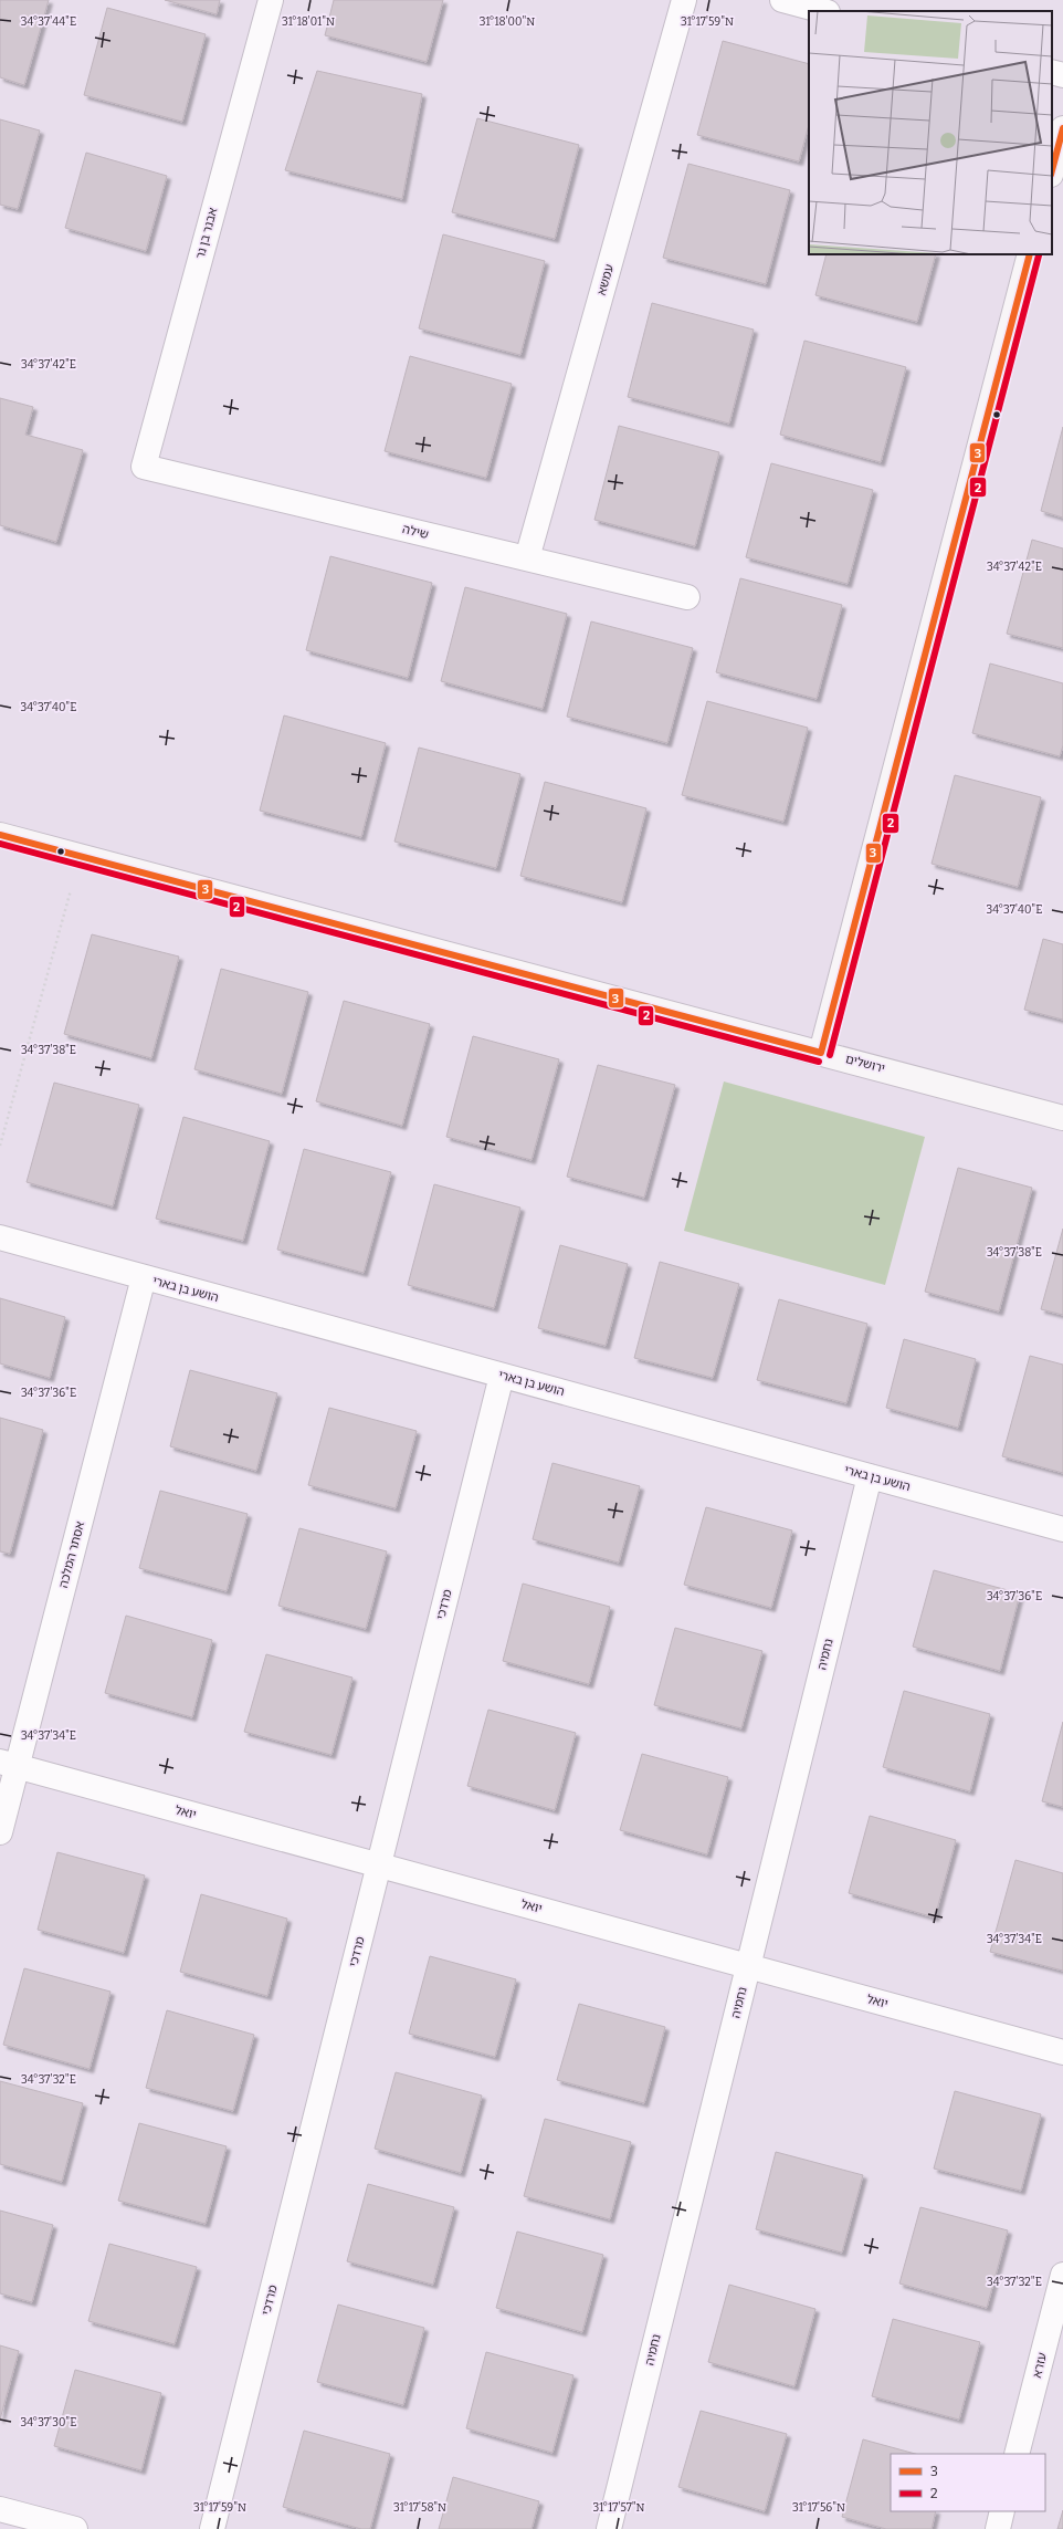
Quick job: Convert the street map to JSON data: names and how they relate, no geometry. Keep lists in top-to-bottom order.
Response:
{
  "streets": {
    "street": [
      "אבנר בן נר",
      "עמשא",
      "שילה",
      "ירושלים",
      "הושע בן בארי",
      "אסתר המלכה",
      "מרדכי",
      "נחמיה",
      "יואל",
      "עזרא"
    ]
  },
  "crossings": [
    ["אבנר בן נר", "שילה"],
    ["עמשא", "שילה"],
    ["הושע בן בארי", "אסתר המלכה"],
    ["הושע בן בארי", "מרדכי"],
    ["הושע בן בארי", "נחמיה"],
    ["אסתר המלכה", "יואל"],
    ["מרדכי", "יואל"],
    ["נחמיה", "יואל"]
  ],
  "lines": ["transit line 3", "transit line 2"],
  "legend": ["3", "2"],
  "coordinates": [
    "34°37'44\"E",
    "31°18'01\"N",
    "31°18'00\"N",
    "31°17'59\"N",
    "34°37'42\"E",
    "34°37'40\"E",
    "34°37'38\"E",
    "34°37'36\"E",
    "34°37'34\"E",
    "34°37'32\"E",
    "34°37'30\"E",
    "31°17'58\"N",
    "31°17'57\"N",
    "31°17'56\"N"
  ]
}
